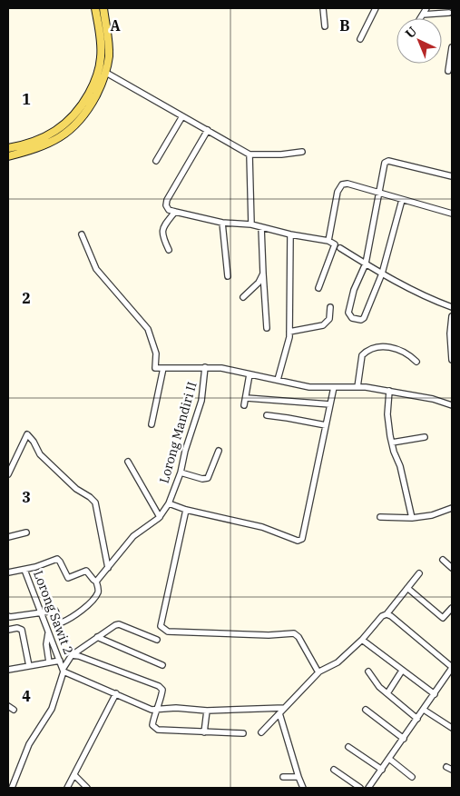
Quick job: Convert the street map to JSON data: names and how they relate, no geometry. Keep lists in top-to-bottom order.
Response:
{
  "streets": {
    "street": ["Lorong Mandiri II", "Lorong Sawit 2"]
  },
  "north": "top left",
  "grid": {
    "columns": ["A", "B"],
    "rows": [
      "1",
      "2",
      "3",
      "4"
    ]
  }
}
